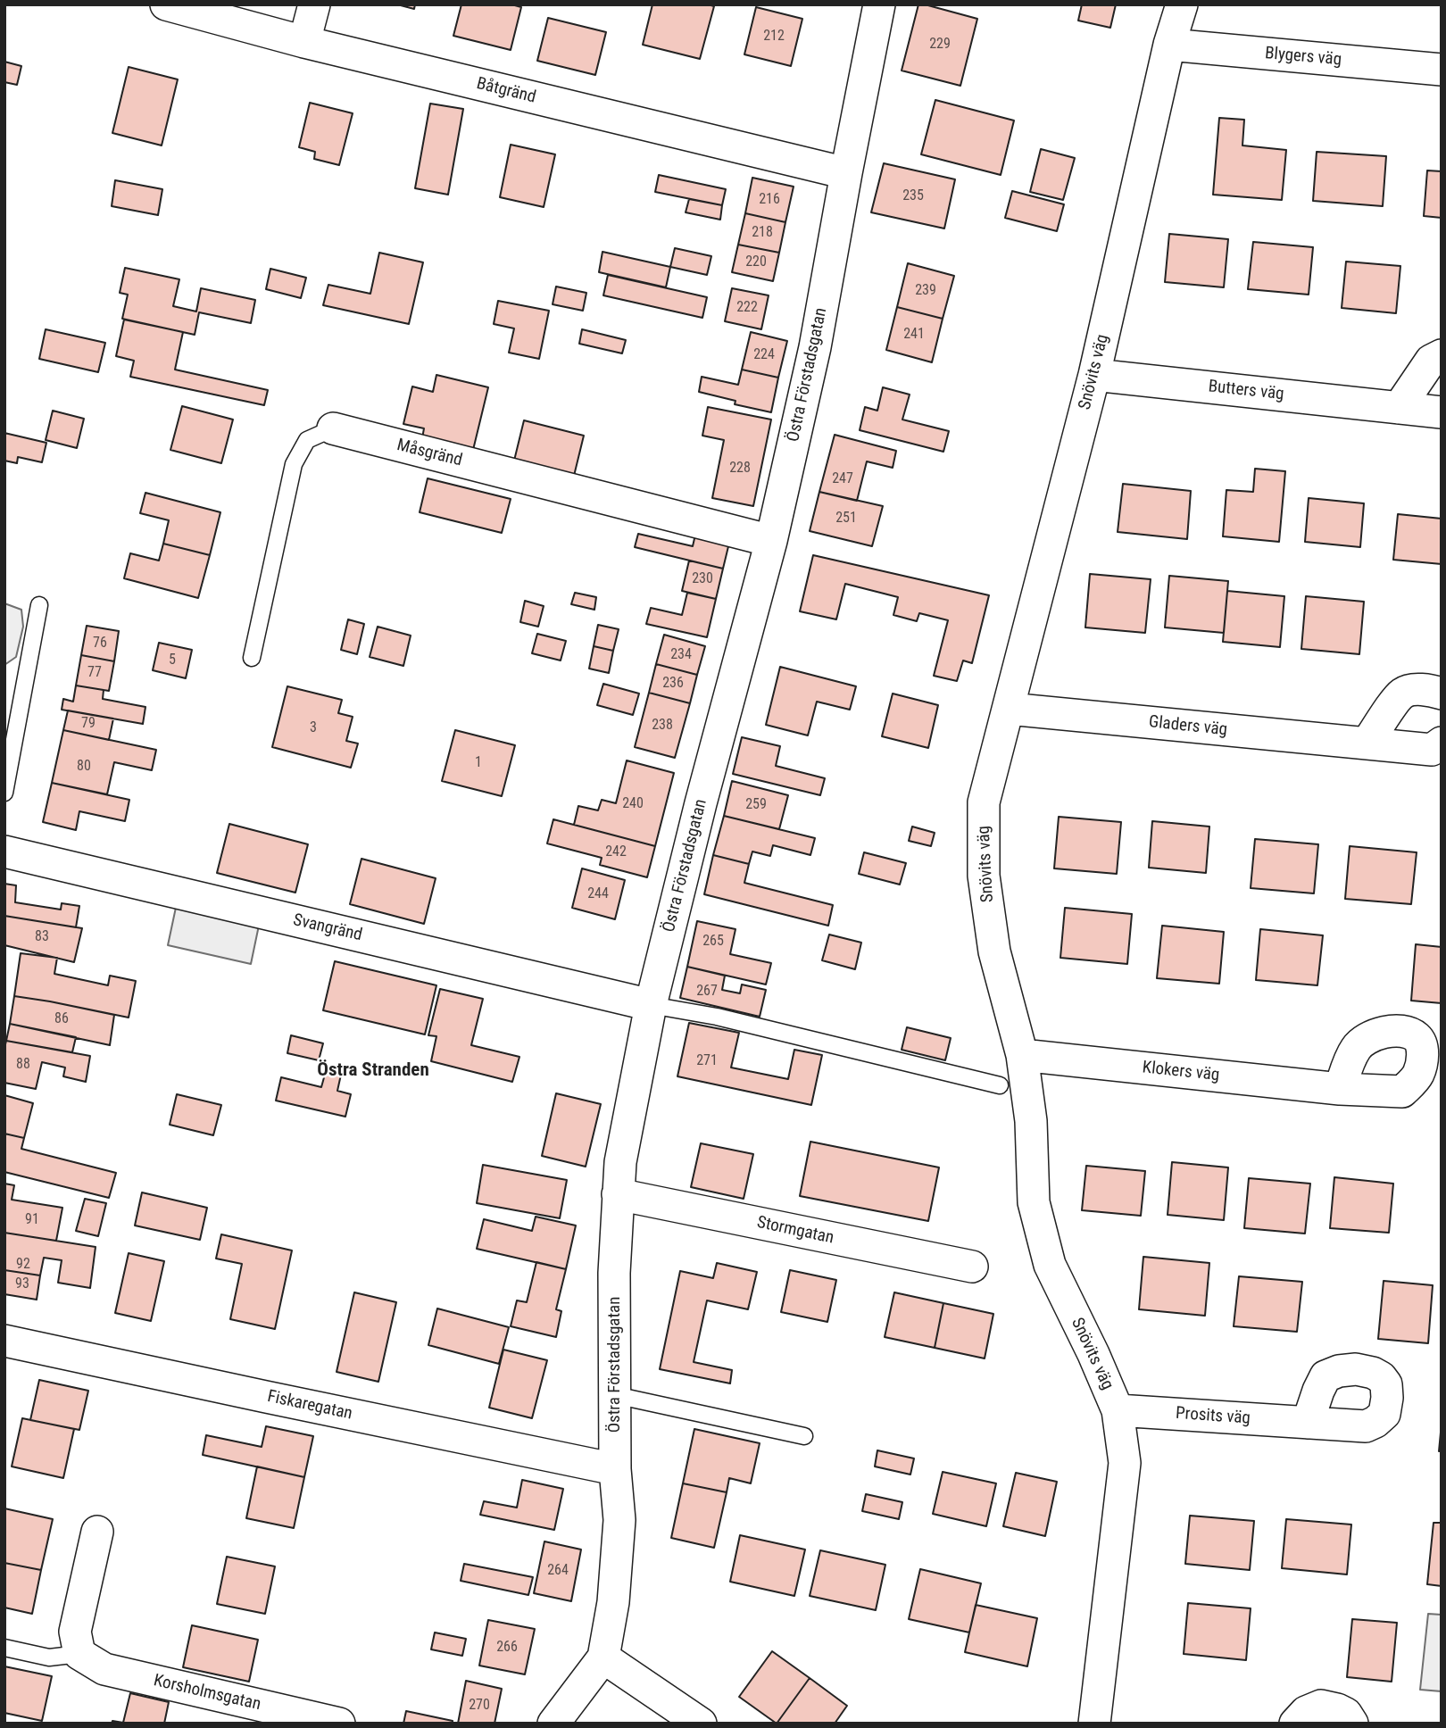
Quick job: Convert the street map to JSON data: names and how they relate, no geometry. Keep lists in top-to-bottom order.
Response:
{
  "streets": {
    "street": [
      "Blygers väg",
      "Båtgränd",
      "Snövits väg",
      "Östra Förstadsgatan",
      "Butters väg",
      "Måsgränd",
      "Gladers väg",
      "Svangränd",
      "Klokers väg",
      "Stormgatan",
      "Fiskaregatan",
      "Prosits väg",
      "Korsholmsgatan"
    ]
  },
  "crossings": [
    ["Blygers väg", "Snövits väg"],
    ["Båtgränd", "Östra Förstadsgatan"],
    ["Snövits väg", "Butters väg"],
    ["Snövits väg", "Gladers väg"],
    ["Snövits väg", "Klokers väg"],
    ["Snövits väg", "Prosits väg"],
    ["Östra Förstadsgatan", "Måsgränd"],
    ["Östra Förstadsgatan", "Svangränd"],
    ["Östra Förstadsgatan", "Stormgatan"],
    ["Östra Förstadsgatan", "Fiskaregatan"]
  ],
  "districts": ["Östra Stranden"],
  "house_numbers": [
    "212",
    "229",
    "235",
    "216",
    "218",
    "220",
    "239",
    "222",
    "241",
    "224",
    "228",
    "247",
    "251",
    "230",
    "76",
    "234",
    "5",
    "77",
    "236",
    "79",
    "238",
    "3",
    "1",
    "80",
    "240",
    "259",
    "242",
    "244",
    "83",
    "265",
    "267",
    "86",
    "271",
    "88",
    "91",
    "92",
    "93",
    "264",
    "266",
    "270"
  ]
}
